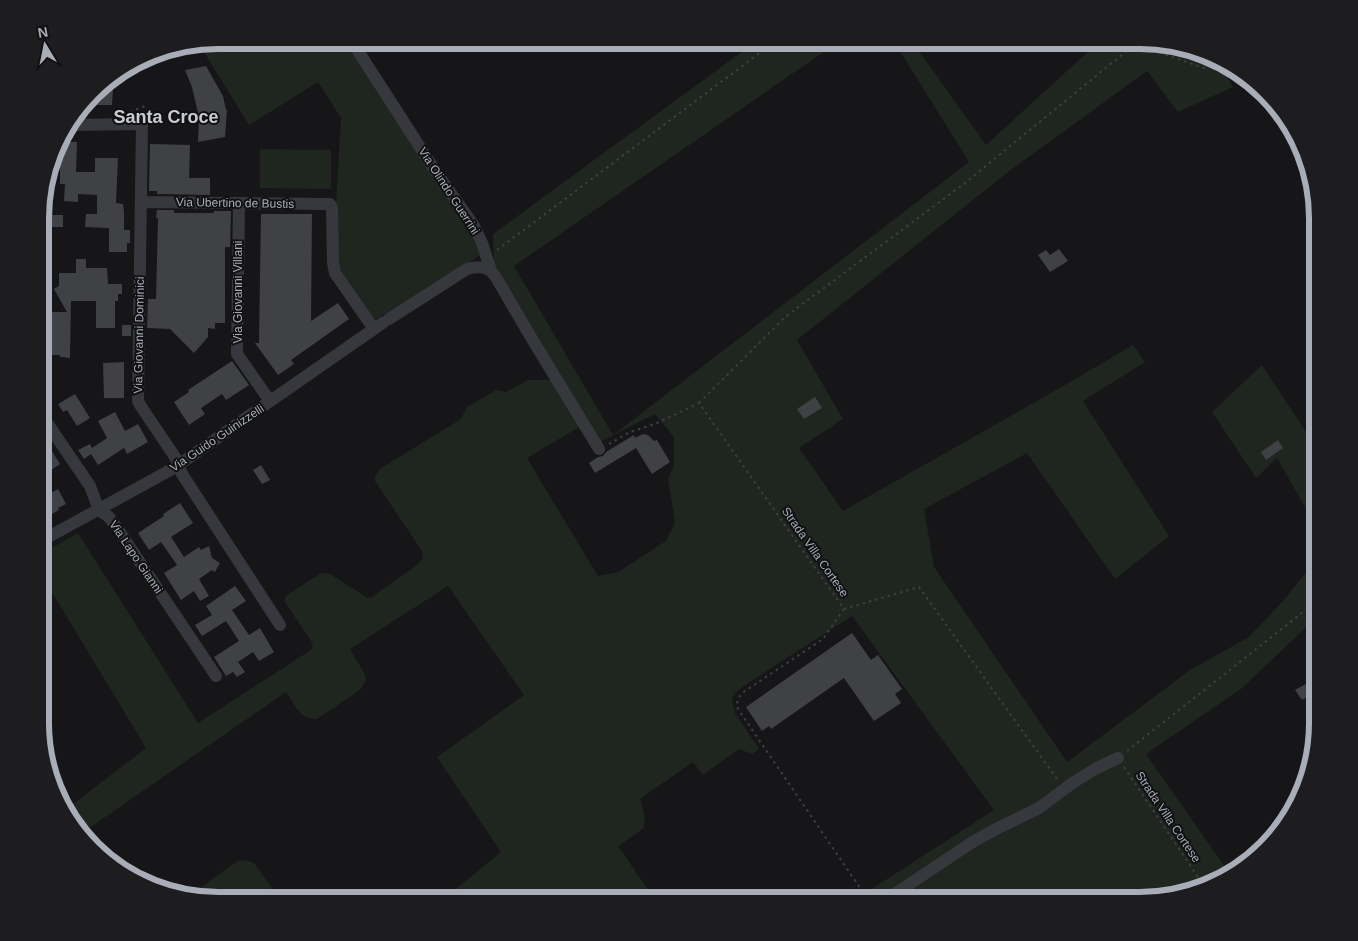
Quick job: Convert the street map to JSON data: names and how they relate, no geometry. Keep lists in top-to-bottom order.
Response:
{
  "streets": {
    "street": [
      "Via Olindo Guerrini",
      "Via Ubertino de Bustis",
      "Via Giovanni Villani",
      "Via Giovanni Dominici",
      "Via Guido Guinizzelli",
      "Via Lapo Gianni"
    ],
    "path": ["Strada Villa Cortese"]
  },
  "crossings": [
    ["Via Olindo Guerrini", "Via Guido Guinizzelli"],
    ["Via Ubertino de Bustis", "Via Giovanni Villani"],
    ["Via Ubertino de Bustis", "Via Giovanni Dominici"],
    ["Via Ubertino de Bustis", "Via Guido Guinizzelli"],
    ["Via Giovanni Villani", "Via Guido Guinizzelli"],
    ["Via Giovanni Dominici", "Via Guido Guinizzelli"],
    ["Via Guido Guinizzelli", "Via Lapo Gianni"]
  ],
  "districts": ["Santa Croce"],
  "north": "top"
}
